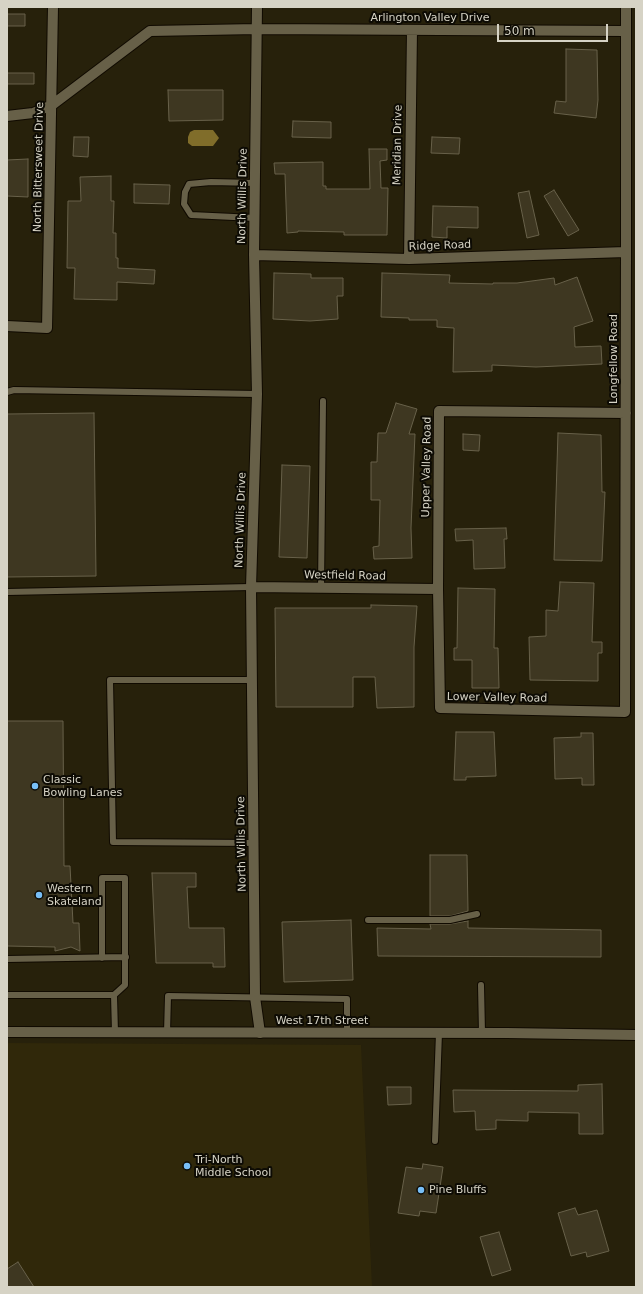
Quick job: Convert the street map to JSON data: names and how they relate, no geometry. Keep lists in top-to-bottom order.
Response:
{
  "streets": {
    "street": [
      "Arlington Valley Drive",
      "Meridian Drive",
      "North Bittersweet Drive",
      "North Willis Drive",
      "Ridge Road",
      "Longfellow Road",
      "Upper Valley Road",
      "Westfield Road",
      "Lower Valley Road",
      "West 17th Street"
    ]
  },
  "crossings": [
    ["Arlington Valley Drive", "Meridian Drive"],
    ["Arlington Valley Drive", "North Bittersweet Drive"],
    ["Arlington Valley Drive", "North Willis Drive"],
    ["Arlington Valley Drive", "Longfellow Road"],
    ["Meridian Drive", "Ridge Road"],
    ["North Willis Drive", "Ridge Road"],
    ["North Willis Drive", "Westfield Road"],
    ["North Willis Drive", "West 17th Street"],
    ["Ridge Road", "Longfellow Road"],
    ["Longfellow Road", "Upper Valley Road"],
    ["Longfellow Road", "Lower Valley Road"],
    ["Upper Valley Road", "Westfield Road"],
    ["Upper Valley Road", "Lower Valley Road"],
    ["Westfield Road", "Lower Valley Road"]
  ],
  "places": [
    "Classic Bowling Lanes",
    "Western Skateland",
    "Tri-North Middle School",
    "Pine Bluffs"
  ],
  "scale_bar": "50 m"
}
